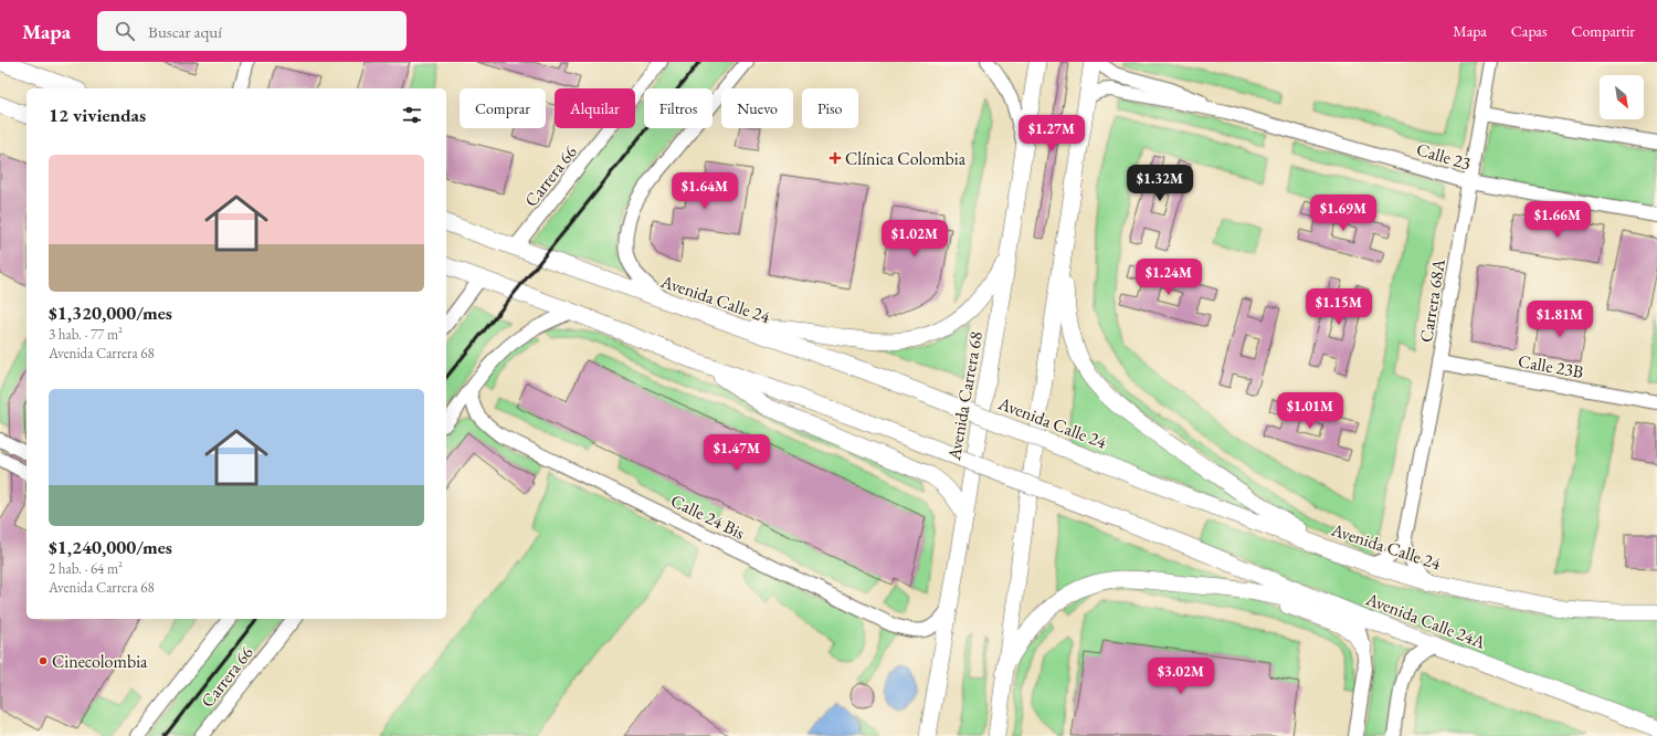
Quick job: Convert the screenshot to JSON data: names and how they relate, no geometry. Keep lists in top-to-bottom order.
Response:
{
  "streets": {
    "main road": ["Avenida Calle 24", "Avenida Carrera 68", "Avenida Calle 24A"],
    "street": [
      "Calle 23",
      "Carrera 66",
      "Carrera 68A",
      "Calle 23B",
      "Calle 24 Bis"
    ]
  },
  "crossings": [
    ["Calle 23", "Carrera 68A"],
    ["Carrera 66", "Avenida Calle 24"],
    ["Carrera 68A", "Calle 23B"],
    ["Avenida Carrera 68", "Calle 24 Bis"]
  ],
  "places": {
    "health": ["Clínica Colombia"],
    "other": ["Cinecolombia"]
  },
  "north": "bottom right",
  "page": {
    "header": "Mapa",
    "search": "Buscar aquí",
    "nav": ["Mapa", "Capas", "Compartir"],
    "chip": [
      "Comprar",
      "Alquilar",
      "Filtros",
      "Nuevo",
      "Piso"
    ],
    "heading": "12 viviendas",
    "price": [
      "$1.27M",
      "$1.32M",
      "$1.64M",
      "$1.69M",
      "$1.66M",
      "$1.02M",
      "$1.24M",
      "$1.15M",
      "$1.81M",
      "$1.01M",
      "$1.47M",
      "$3.02M"
    ],
    "list": [
      {
        "name": "$1,320,000/mes",
        "note": "3 hab. · 77 m² · Avenida Carrera 68"
      },
      {
        "name": "$1,240,000/mes",
        "note": "2 hab. · 64 m² · Avenida Carrera 68"
      }
    ]
  }
}
